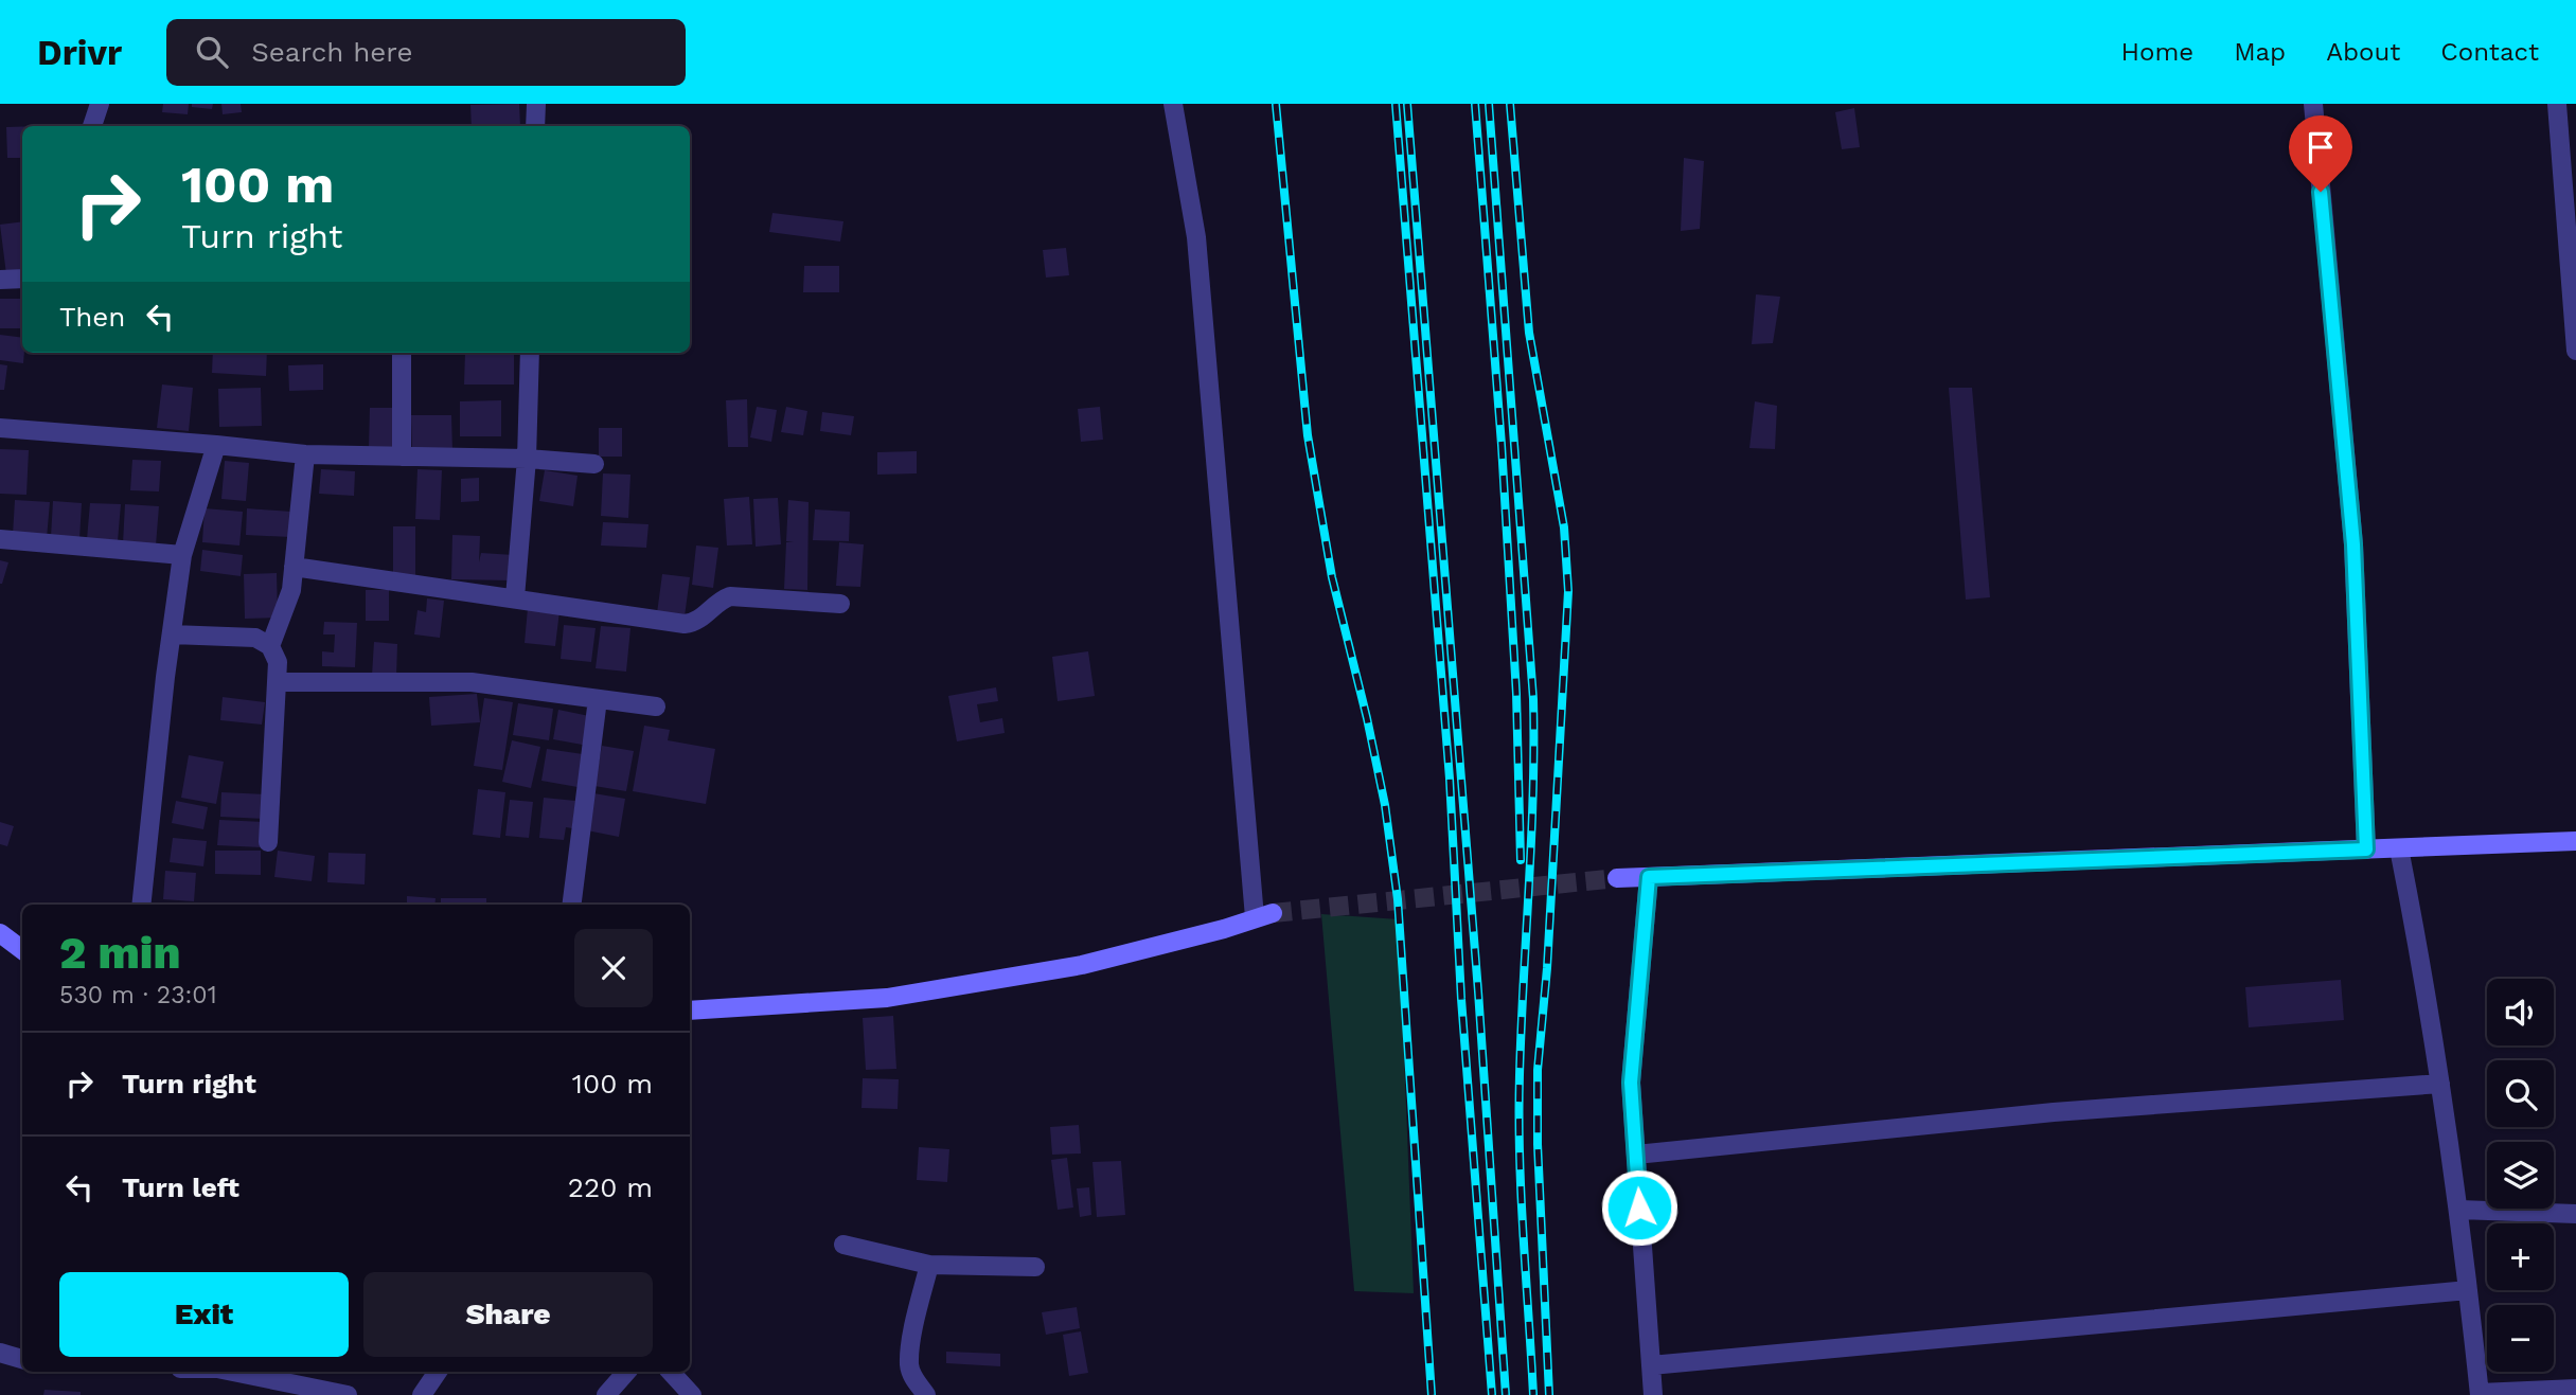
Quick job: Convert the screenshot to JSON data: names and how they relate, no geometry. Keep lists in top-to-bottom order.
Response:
{
  "page": {
    "header": "Drivr",
    "search": "Search here",
    "nav": [
      "Home",
      "Map",
      "About",
      "Contact"
    ],
    "turn": ["100 m", "Turn right"],
    "then": "Then",
    "heading": ["2 min", "530 m · 23:01"],
    "map_buttons": ["+", "−"],
    "list": [
      {
        "name": "Turn right",
        "value": "100 m"
      },
      {
        "name": "Turn left",
        "value": "220 m"
      }
    ],
    "buttons": ["Exit", "Share"]
  }
}
